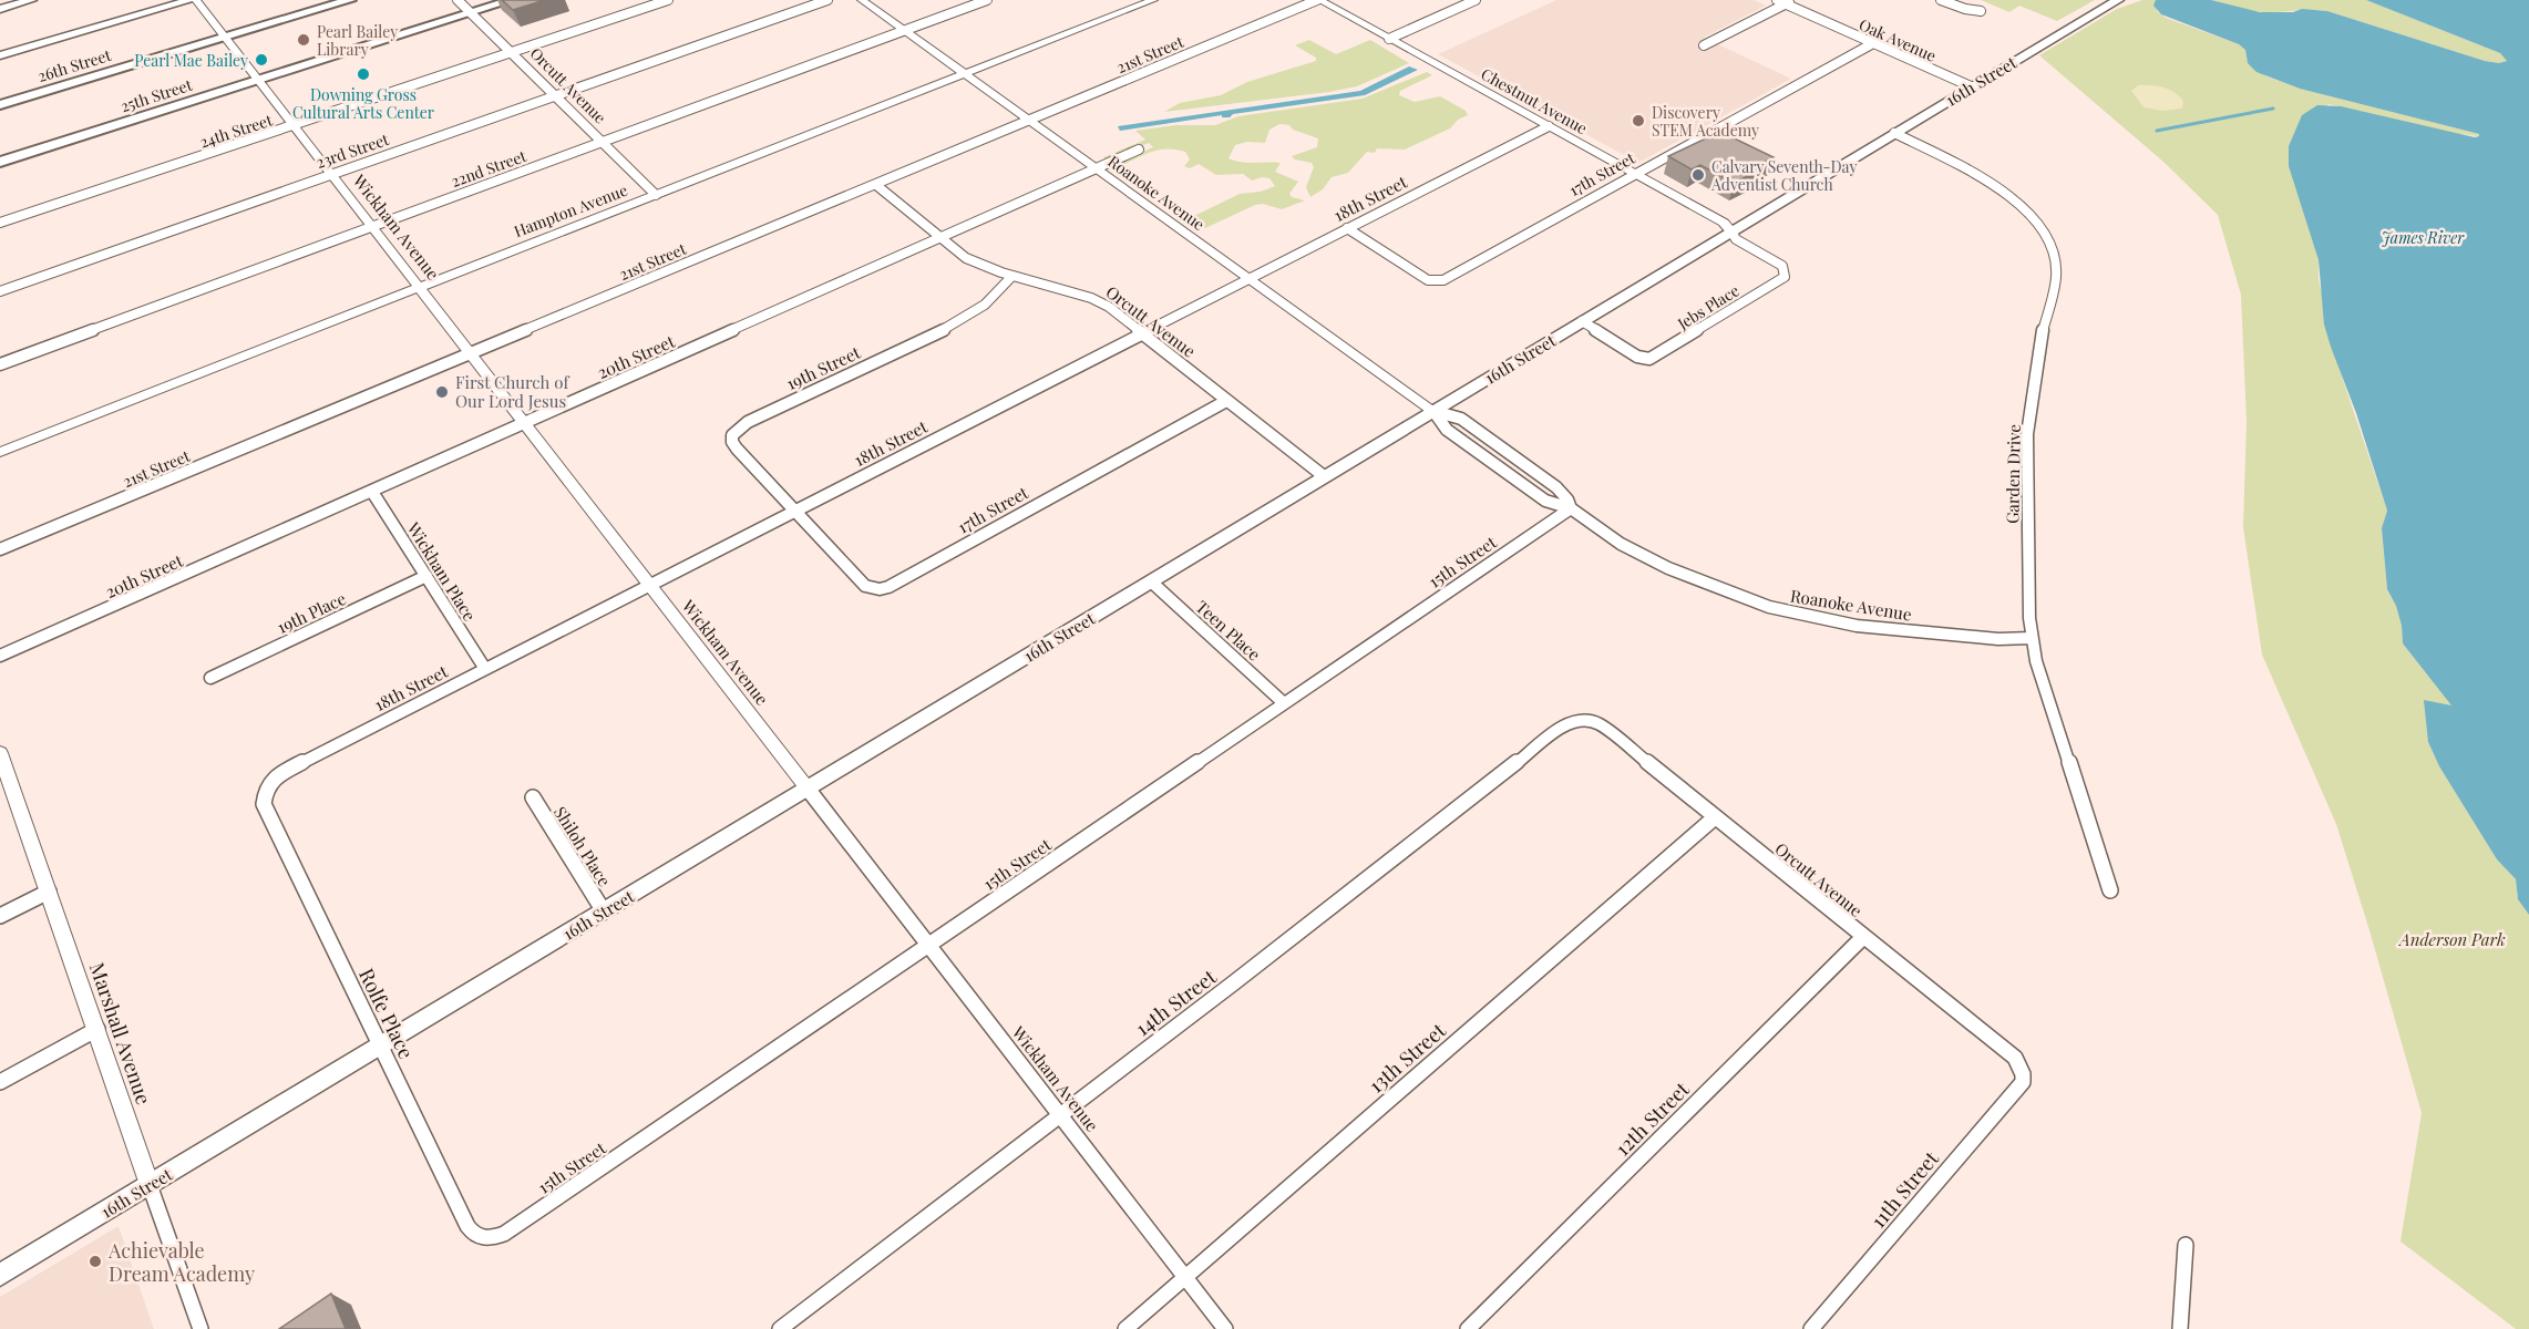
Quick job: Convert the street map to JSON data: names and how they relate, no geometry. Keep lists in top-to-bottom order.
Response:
{
  "streets": {
    "main road": ["26th Street", "16th Street", "25th Street"],
    "street": [
      "Oak Avenue",
      "21st Street",
      "Orcutt Avenue",
      "Chestnut Avenue",
      "24th Street",
      "23rd Street",
      "22nd Street",
      "17th Street",
      "Roanoke Avenue",
      "18th Street",
      "Hampton Avenue",
      "Wickham Avenue",
      "Jebs Place",
      "20th Street",
      "19th Street",
      "Garden Drive",
      "15th Street",
      "Wickham Place",
      "19th Place",
      "Teen Place",
      "Shiloh Place",
      "14th Street",
      "Rolfe Place",
      "Marshall Avenue",
      "13th Street",
      "12th Street",
      "11th Street"
    ]
  },
  "crossings": [
    ["Oak Avenue", "16th Street"],
    ["Oak Avenue", "17th Street"],
    ["21st Street", "Orcutt Avenue"],
    ["21st Street", "Chestnut Avenue"],
    ["21st Street", "Roanoke Avenue"],
    ["21st Street", "Wickham Avenue"],
    ["26th Street", "Wickham Avenue"],
    ["16th Street", "Orcutt Avenue"],
    ["16th Street", "Chestnut Avenue"],
    ["16th Street", "Roanoke Avenue"],
    ["16th Street", "Wickham Avenue"],
    ["16th Street", "Jebs Place"],
    ["16th Street", "Garden Drive"],
    ["16th Street", "Teen Place"],
    ["16th Street", "Shiloh Place"],
    ["16th Street", "Rolfe Place"],
    ["16th Street", "Marshall Avenue"],
    ["Orcutt Avenue", "25th Street"],
    ["Orcutt Avenue", "24th Street"],
    ["Orcutt Avenue", "23rd Street"],
    ["Orcutt Avenue", "22nd Street"],
    ["Orcutt Avenue", "17th Street"],
    ["Orcutt Avenue", "18th Street"],
    ["Orcutt Avenue", "Hampton Avenue"],
    ["Orcutt Avenue", "20th Street"],
    ["Orcutt Avenue", "19th Street"],
    ["Orcutt Avenue", "14th Street"],
    ["Orcutt Avenue", "13th Street"],
    ["Orcutt Avenue", "12th Street"],
    ["Orcutt Avenue", "11th Street"],
    ["25th Street", "Wickham Avenue"],
    ["Chestnut Avenue", "17th Street"],
    ["Chestnut Avenue", "18th Street"],
    ["Chestnut Avenue", "Jebs Place"],
    ["24th Street", "Wickham Avenue"],
    ["23rd Street", "Wickham Avenue"],
    ["22nd Street", "Roanoke Avenue"],
    ["22nd Street", "Wickham Avenue"],
    ["17th Street", "18th Street"],
    ["17th Street", "19th Street"],
    ["Roanoke Avenue", "18th Street"],
    ["Roanoke Avenue", "Hampton Avenue"],
    ["Roanoke Avenue", "20th Street"],
    ["Roanoke Avenue", "Garden Drive"],
    ["Roanoke Avenue", "15th Street"],
    ["18th Street", "Wickham Avenue"],
    ["18th Street", "19th Street"],
    ["18th Street", "Wickham Place"],
    ["18th Street", "Rolfe Place"],
    ["Hampton Avenue", "Wickham Avenue"],
    ["Wickham Avenue", "20th Street"],
    ["Wickham Avenue", "15th Street"],
    ["Wickham Avenue", "14th Street"],
    ["Wickham Avenue", "13th Street"],
    ["20th Street", "Wickham Place"],
    ["15th Street", "Teen Place"],
    ["15th Street", "Rolfe Place"],
    ["Wickham Place", "19th Place"]
  ],
  "water": ["James River"],
  "parks": ["Anderson Park"],
  "places": [
    "Pearl Bailey Library",
    "Pearl Mae Bailey",
    "Downing Gross Cultural Arts Center",
    "Discovery STEM Academy",
    "Calvary Seventh-Day Adventist Church",
    "First Church of Our Lord Jesus",
    "Achievable Dream Academy"
  ]
}
